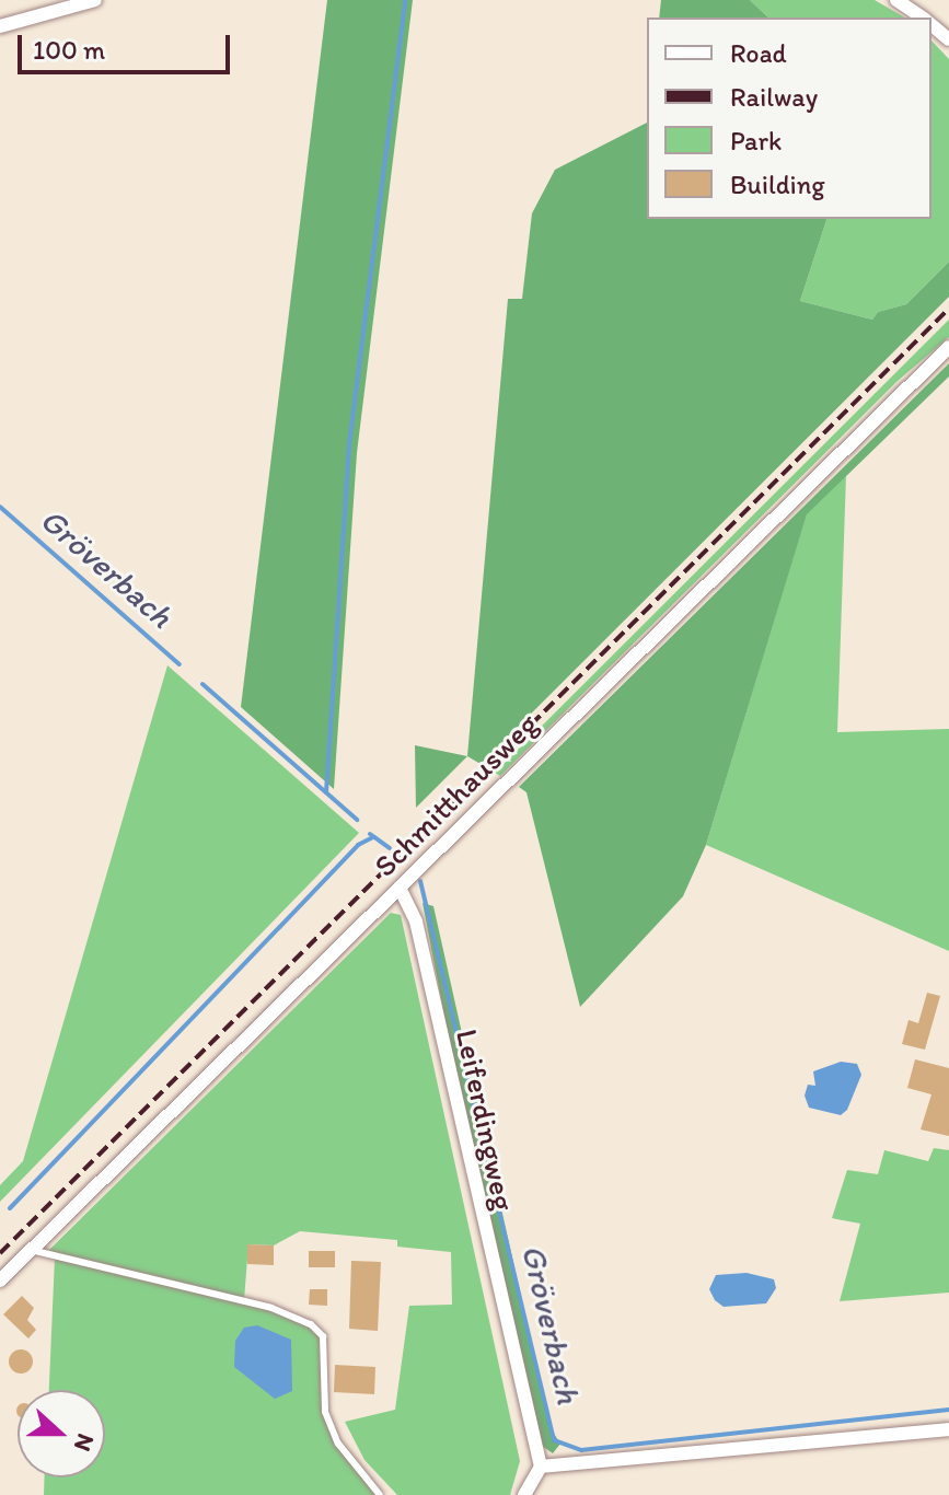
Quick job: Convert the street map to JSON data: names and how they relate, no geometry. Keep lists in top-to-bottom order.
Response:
{
  "streets": {
    "street": ["Schmitthausweg", "Leiferdingweg"]
  },
  "crossings": [
    ["Schmitthausweg", "Leiferdingweg"]
  ],
  "water": ["Gröverbach"],
  "legend": [
    "Road",
    "Railway",
    "Park",
    "Building"
  ],
  "scale_bar": "100 m",
  "north": "right"
}
